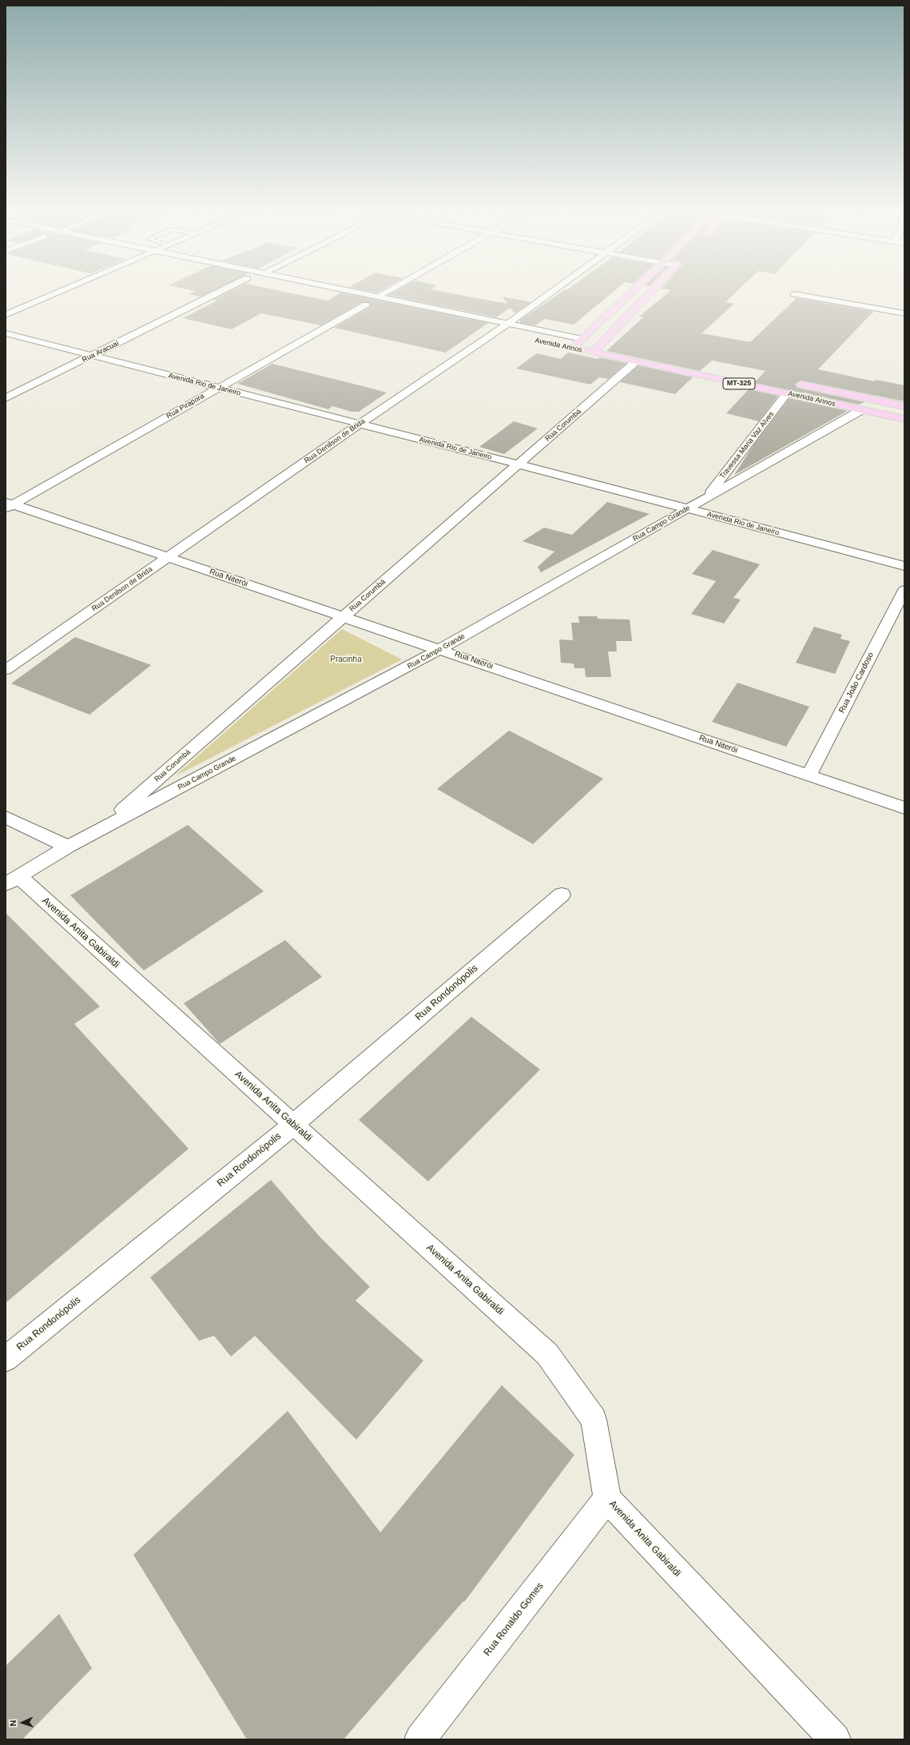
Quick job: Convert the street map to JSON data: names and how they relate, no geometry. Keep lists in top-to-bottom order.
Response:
{
  "streets": {
    "main road": ["Avenida Arinos", "MT-325"],
    "street": [
      "Rua Aracuaí",
      "Avenida Rio de Janeiro",
      "Rua Pirapora",
      "Rua Corumbá",
      "Rua Denilson de Brida",
      "Travessa Maria Vaz Alves",
      "Rua Campo Grande",
      "Rua Niterói",
      "Rua João Cardoso",
      "Avenida Anita Gabiraldi",
      "Rua Rondonópolis",
      "Rua Ronaldo Gomes"
    ]
  },
  "crossings": [
    ["Avenida Arinos", "Rua Corumbá"],
    ["Avenida Arinos", "Rua Denilson de Brida"],
    ["Avenida Arinos", "Travessa Maria Vaz Alves"],
    ["Avenida Arinos", "Rua Campo Grande"],
    ["Rua Aracuaí", "Avenida Rio de Janeiro"],
    ["Avenida Rio de Janeiro", "Rua Pirapora"],
    ["Avenida Rio de Janeiro", "Rua Corumbá"],
    ["Avenida Rio de Janeiro", "Rua Denilson de Brida"],
    ["Avenida Rio de Janeiro", "Rua Campo Grande"],
    ["Rua Pirapora", "Rua Niterói"],
    ["Rua Corumbá", "Rua Campo Grande"],
    ["Rua Corumbá", "Rua Niterói"],
    ["Rua Denilson de Brida", "Rua Niterói"],
    ["Travessa Maria Vaz Alves", "Rua Campo Grande"],
    ["Rua Campo Grande", "Rua Niterói"],
    ["Rua Campo Grande", "Avenida Anita Gabiraldi"],
    ["Rua Niterói", "Rua João Cardoso"],
    ["Avenida Anita Gabiraldi", "Rua Rondonópolis"],
    ["Avenida Anita Gabiraldi", "Rua Ronaldo Gomes"]
  ],
  "parks": ["Pracinha"],
  "north": "left"
}
